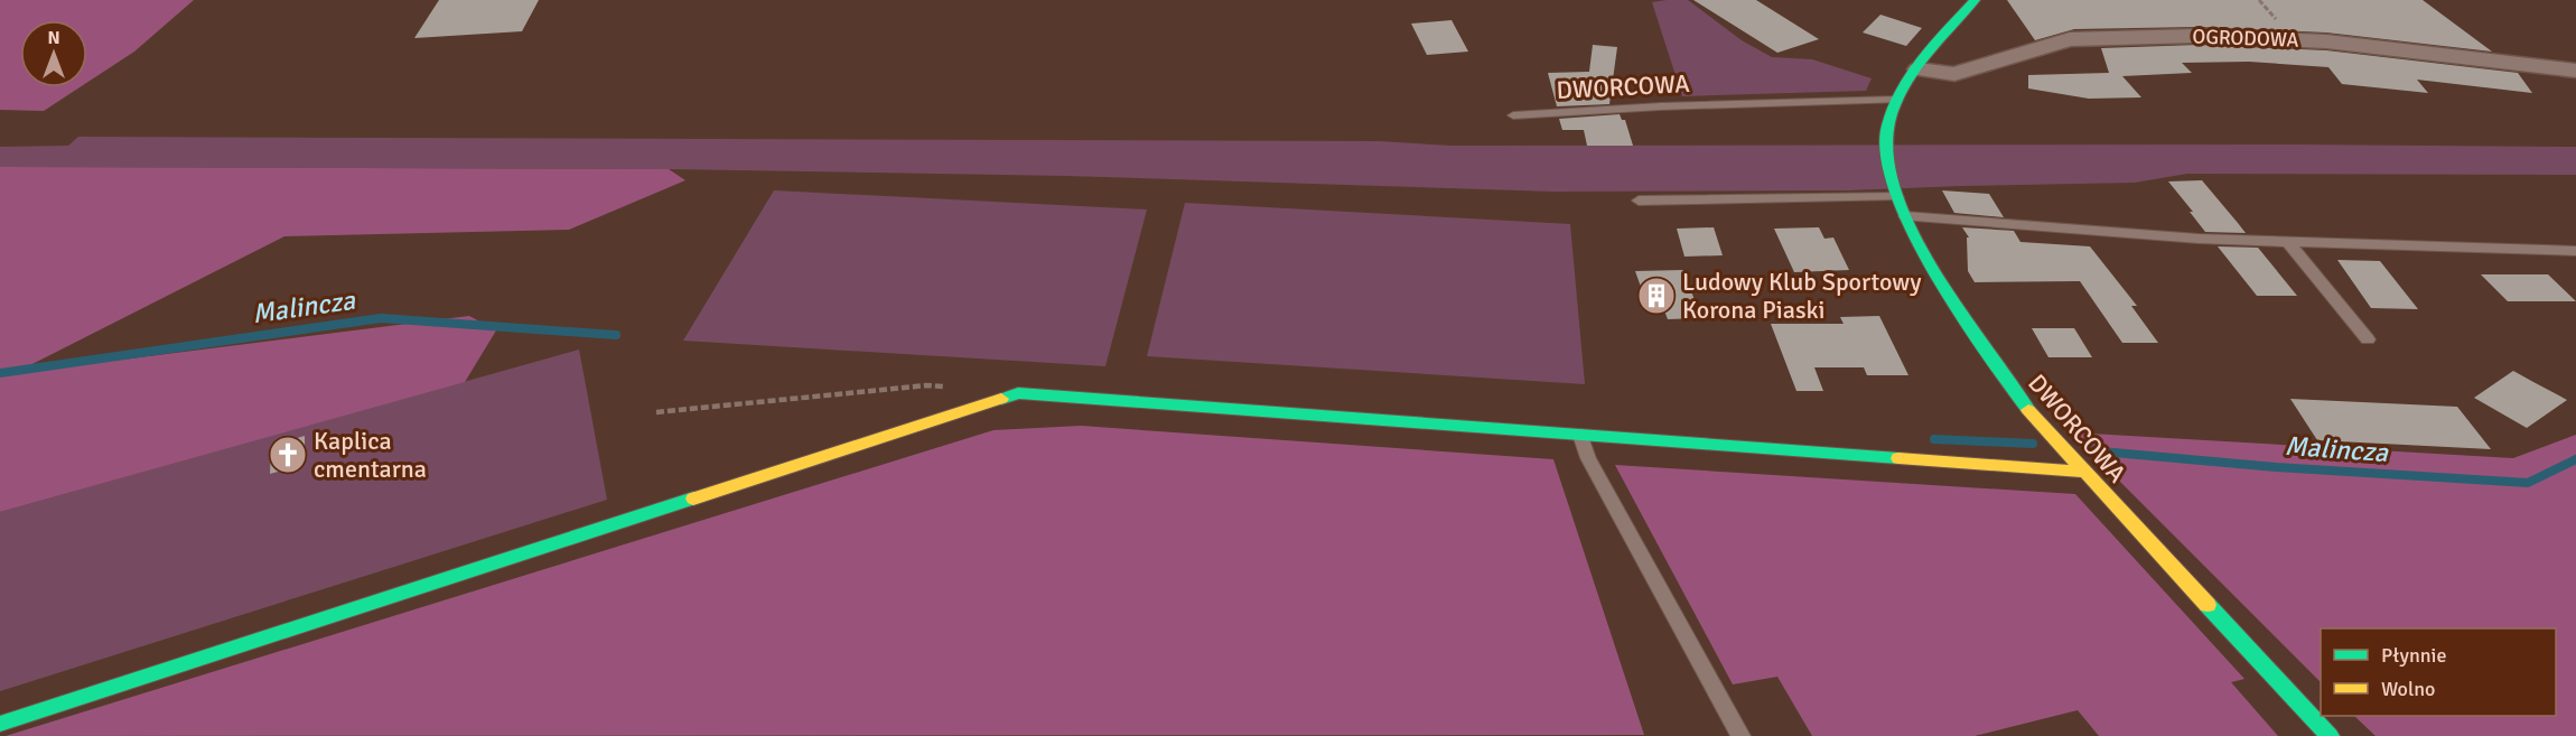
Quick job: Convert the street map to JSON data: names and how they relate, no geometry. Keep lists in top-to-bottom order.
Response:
{
  "streets": {
    "street": ["OGRODOWA", "DWORCOWA"]
  },
  "crossings": [
    ["OGRODOWA", "DWORCOWA"]
  ],
  "water": ["Malincza"],
  "places": {
    "building": ["Ludowy Klub Sportowy Korona Piaski"],
    "church": ["Kaplica cmentarna"]
  },
  "legend": ["Płynnie", "Wolno"],
  "north": "top"
}
